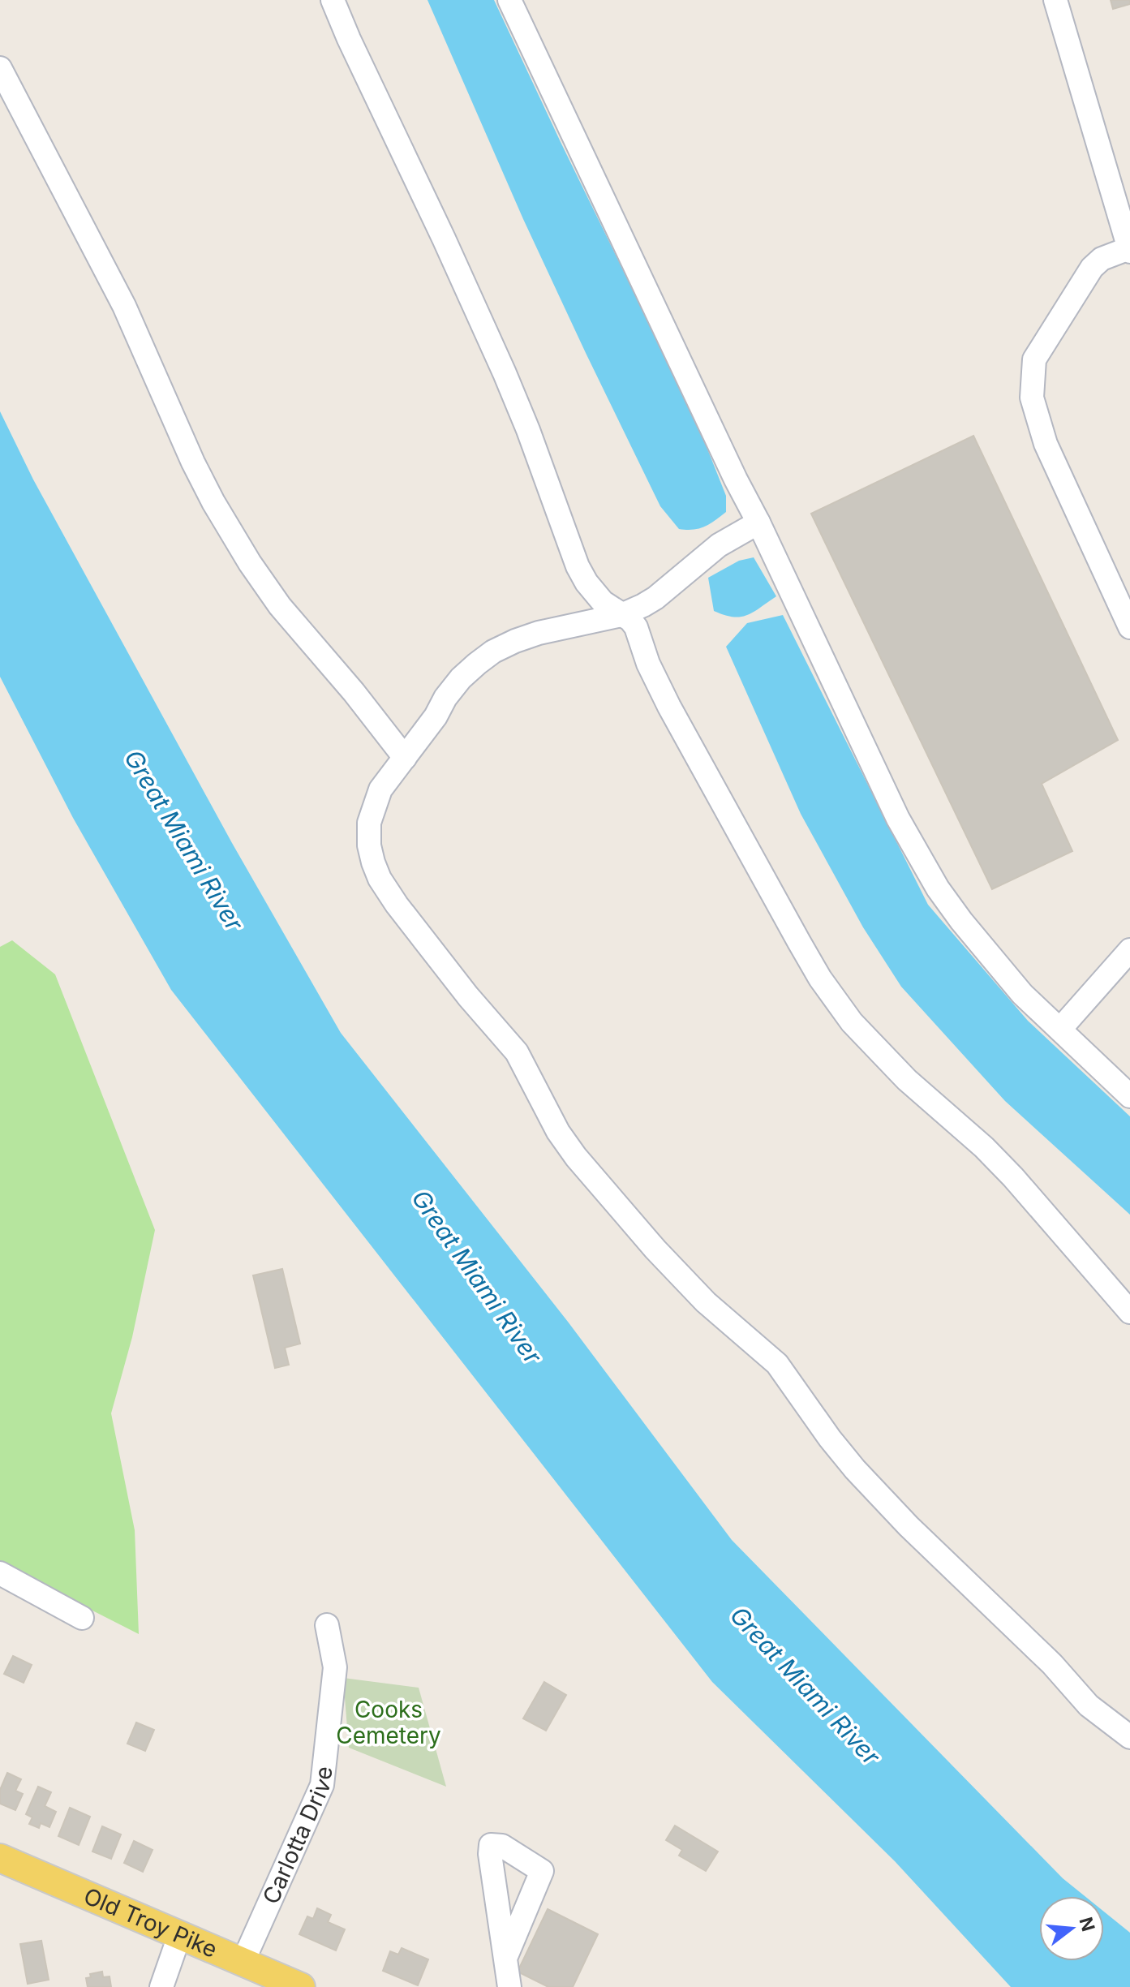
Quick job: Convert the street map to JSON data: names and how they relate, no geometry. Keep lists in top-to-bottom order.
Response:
{
  "streets": {
    "main road": ["Old Troy Pike"],
    "street": ["Carlotta Drive"]
  },
  "crossings": [
    ["Carlotta Drive", "Old Troy Pike"]
  ],
  "water": ["Great Miami River"],
  "parks": ["Cooks Cemetery"],
  "north": "right"
}
